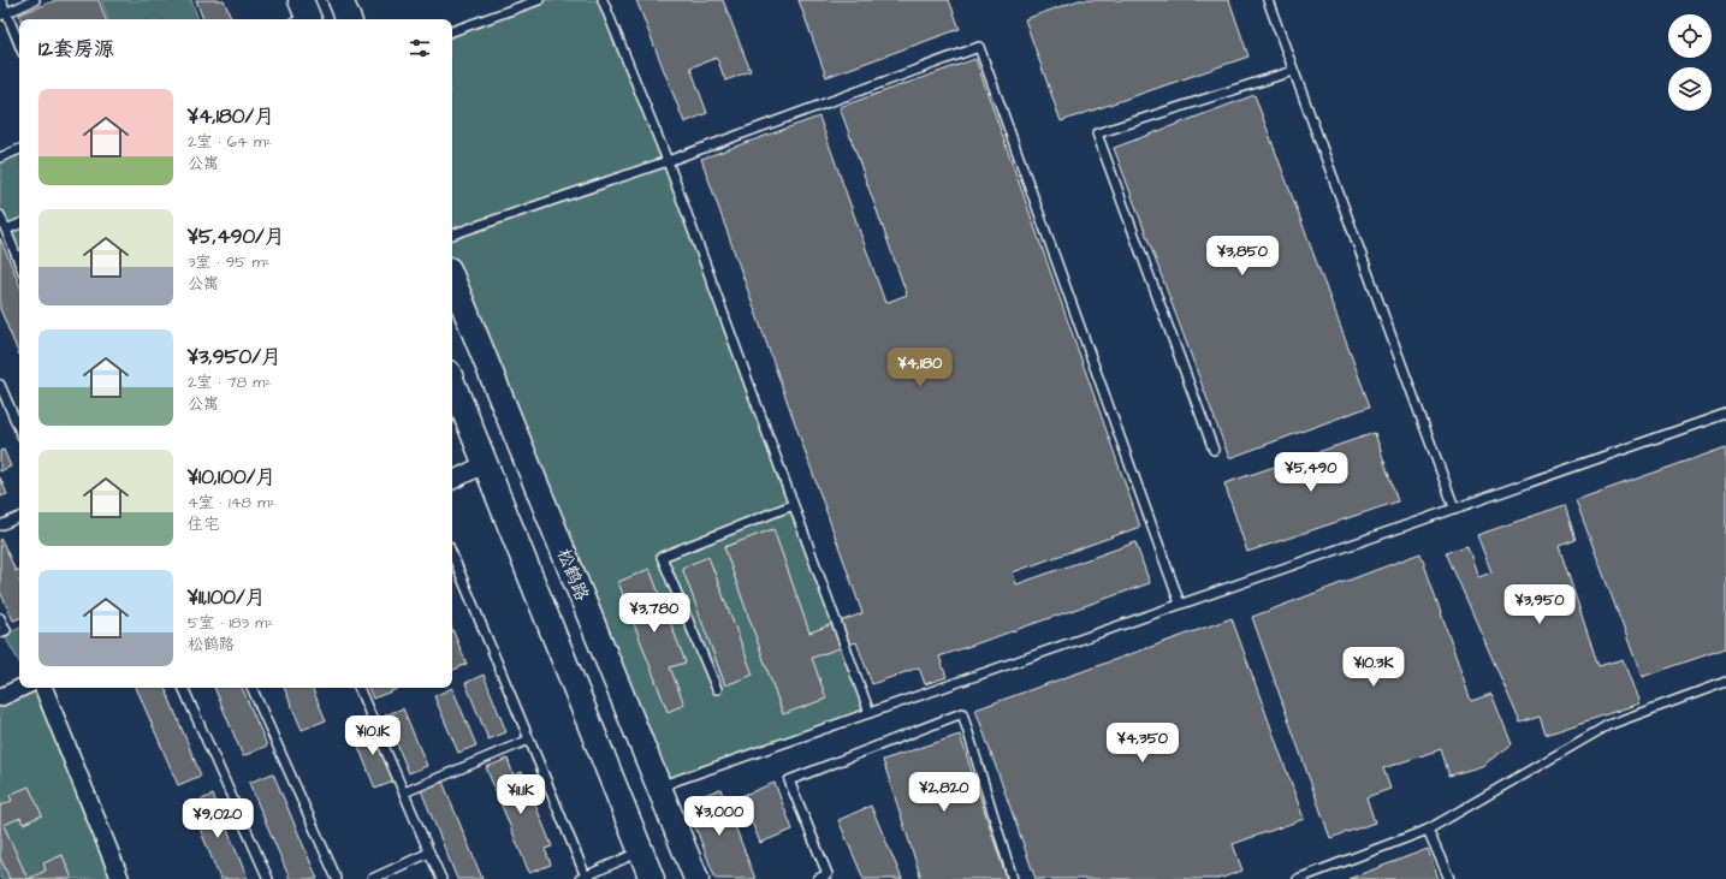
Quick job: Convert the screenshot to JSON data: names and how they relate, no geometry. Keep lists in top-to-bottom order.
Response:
{
  "streets": {
    "main road": ["松鹤路"]
  },
  "page": {
    "heading": "12套房源",
    "list": [
      {
        "name": "¥4,180/月",
        "note": "2室 · 64 m² · 公寓"
      },
      {
        "name": "¥5,490/月",
        "note": "3室 · 95 m² · 公寓"
      },
      {
        "name": "¥3,950/月",
        "note": "2室 · 78 m² · 公寓"
      },
      {
        "name": "¥10,100/月",
        "note": "4室 · 148 m² · 住宅"
      },
      {
        "name": "¥11,100/月",
        "note": "5室 · 183 m² · 松鹤路"
      }
    ],
    "price": [
      "¥3,850",
      "¥4,180",
      "¥5,490",
      "¥3,950",
      "¥3,780",
      "¥10.3K",
      "¥10.1K",
      "¥4,350",
      "¥2,820",
      "¥11.1K",
      "¥3,000",
      "¥9,020"
    ]
  }
}
